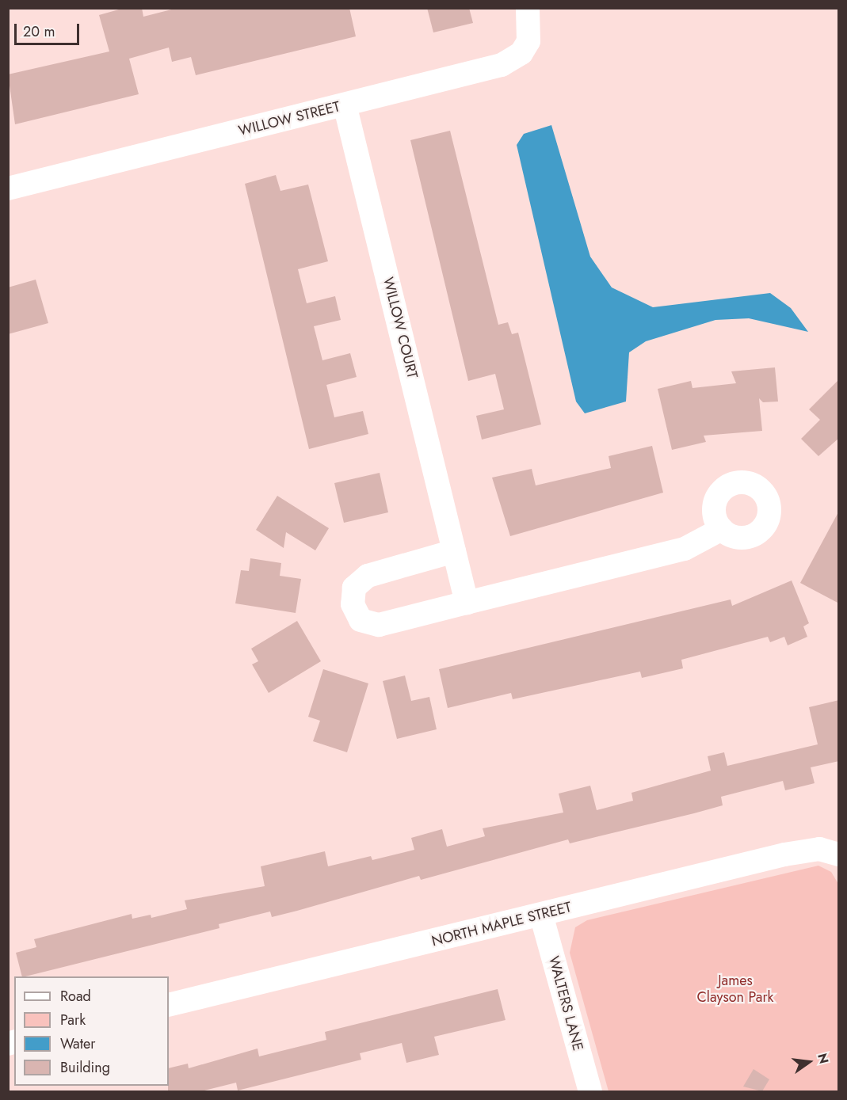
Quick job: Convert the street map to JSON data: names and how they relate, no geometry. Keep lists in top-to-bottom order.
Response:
{
  "streets": {
    "street": [
      "WILLOW STREET",
      "WILLOW COURT",
      "NORTH MAPLE STREET",
      "WALTERS LANE"
    ]
  },
  "crossings": [
    ["WILLOW STREET", "WILLOW COURT"],
    ["NORTH MAPLE STREET", "WALTERS LANE"]
  ],
  "parks": ["James Clayson Park"],
  "legend": [
    "Road",
    "Park",
    "Water",
    "Building"
  ],
  "scale_bar": "20 m",
  "north": "right"
}
